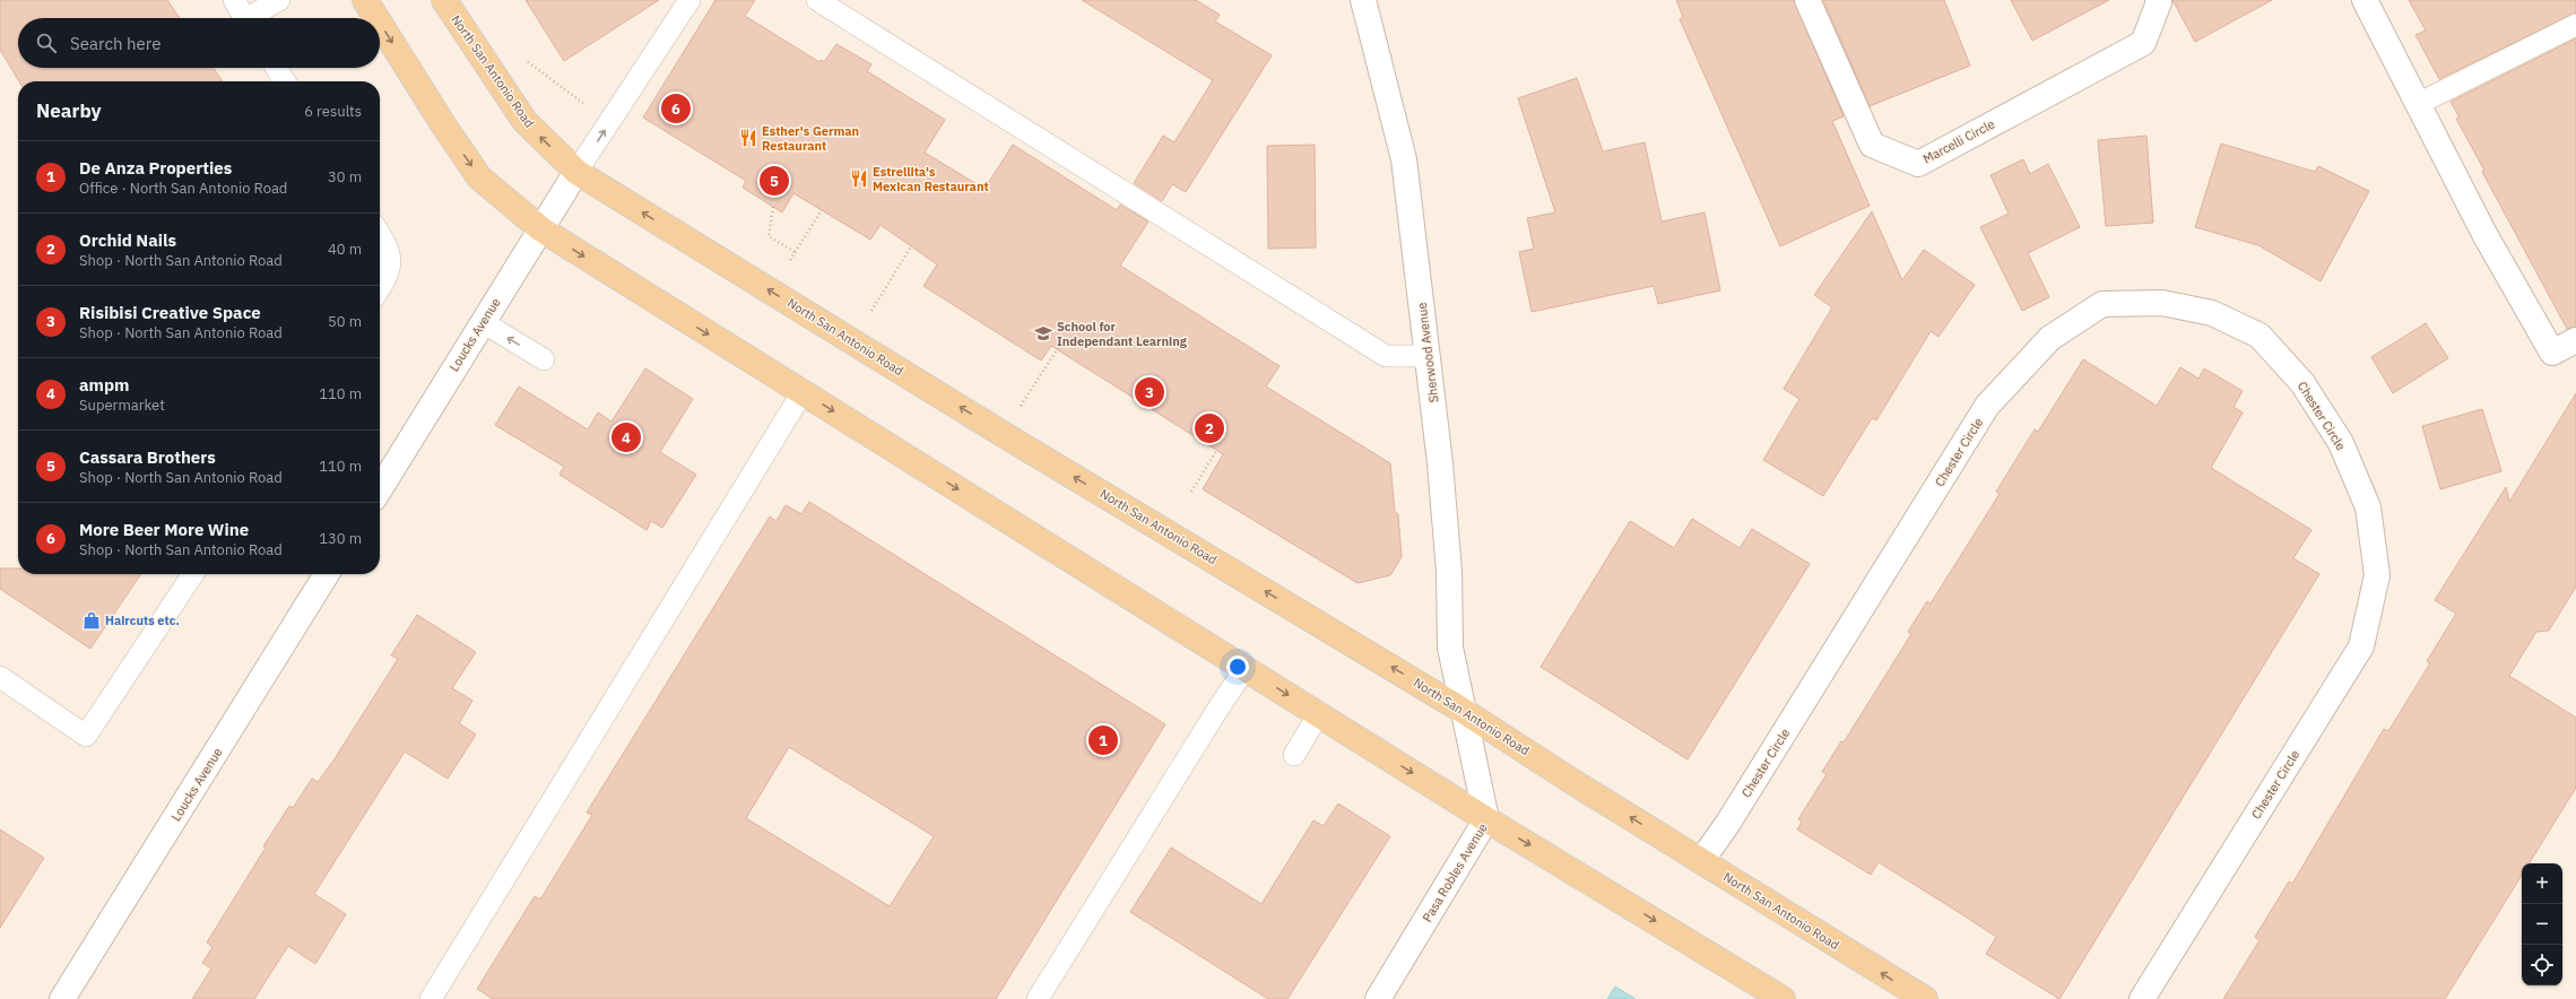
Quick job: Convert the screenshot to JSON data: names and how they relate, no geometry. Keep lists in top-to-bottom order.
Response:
{
  "streets": {
    "main road": ["North San Antonio Road"],
    "street": [
      "Marcelli Circle",
      "Loucks Avenue",
      "Sherwood Avenue",
      "Chester Circle",
      "Pasa Robles Avenue"
    ]
  },
  "crossings": [
    ["North San Antonio Road", "Loucks Avenue"],
    ["North San Antonio Road", "Sherwood Avenue"],
    ["North San Antonio Road", "Chester Circle"],
    ["North San Antonio Road", "Pasa Robles Avenue"],
    ["Sherwood Avenue", "Pasa Robles Avenue"]
  ],
  "places": {
    "restaurant": ["Esther's German Restaurant", "Estrellita's Mexican Restaurant"],
    "school or university": ["School for Independant Learning"],
    "shop": ["Haircuts etc."]
  },
  "page": {
    "search": "Search here",
    "heading": ["Nearby", "6 results"],
    "pins": [
      "6",
      "5",
      "3",
      "2",
      "4",
      "1"
    ],
    "list": [
      {
        "mark": "1",
        "name": "De Anza Properties",
        "note": "Office · North San Antonio Road",
        "value": "30 m"
      },
      {
        "mark": "2",
        "name": "Orchid Nails",
        "note": "Shop · North San Antonio Road",
        "value": "40 m"
      },
      {
        "mark": "3",
        "name": "Risibisi Creative Space",
        "note": "Shop · North San Antonio Road",
        "value": "50 m"
      },
      {
        "mark": "4",
        "name": "ampm",
        "note": "Supermarket",
        "value": "110 m"
      },
      {
        "mark": "5",
        "name": "Cassara Brothers",
        "note": "Shop · North San Antonio Road",
        "value": "110 m"
      },
      {
        "mark": "6",
        "name": "More Beer More Wine",
        "note": "Shop · North San Antonio Road",
        "value": "130 m"
      }
    ],
    "map_buttons": ["+", "−"]
  }
}
